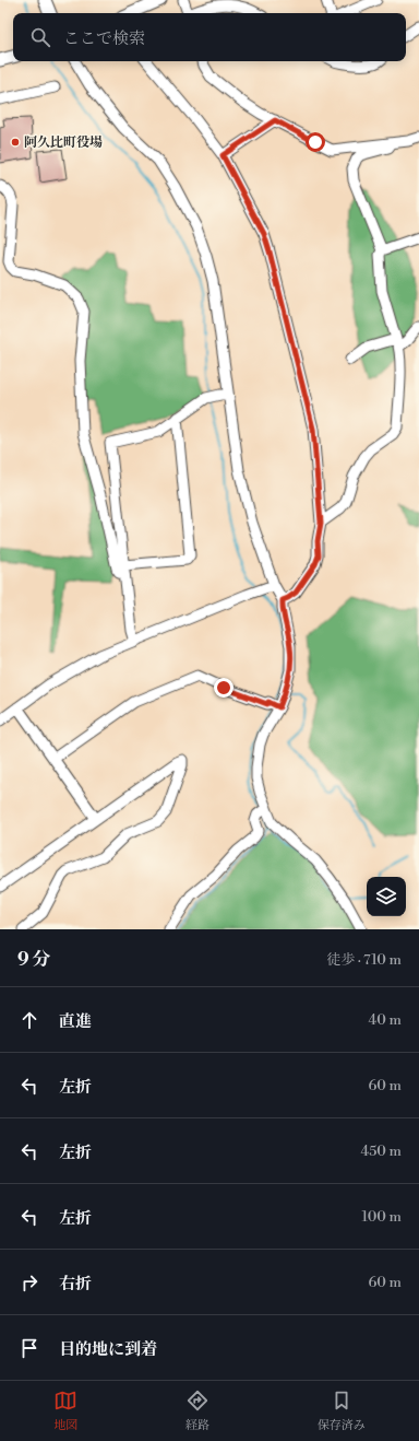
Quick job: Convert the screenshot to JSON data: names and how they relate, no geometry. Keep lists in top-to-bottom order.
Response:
{
  "places": ["阿久比町役場"],
  "page": {
    "search": "ここで検索",
    "heading": ["9 分", "徒歩 · 710 m"],
    "list": [
      ["直進", "40 m"],
      ["左折", "60 m"],
      ["左折", "450 m"],
      ["左折", "100 m"],
      ["右折", "60 m"],
      "目的地に到着"
    ],
    "nav": ["地図", "経路", "保存済み"]
  }
}
